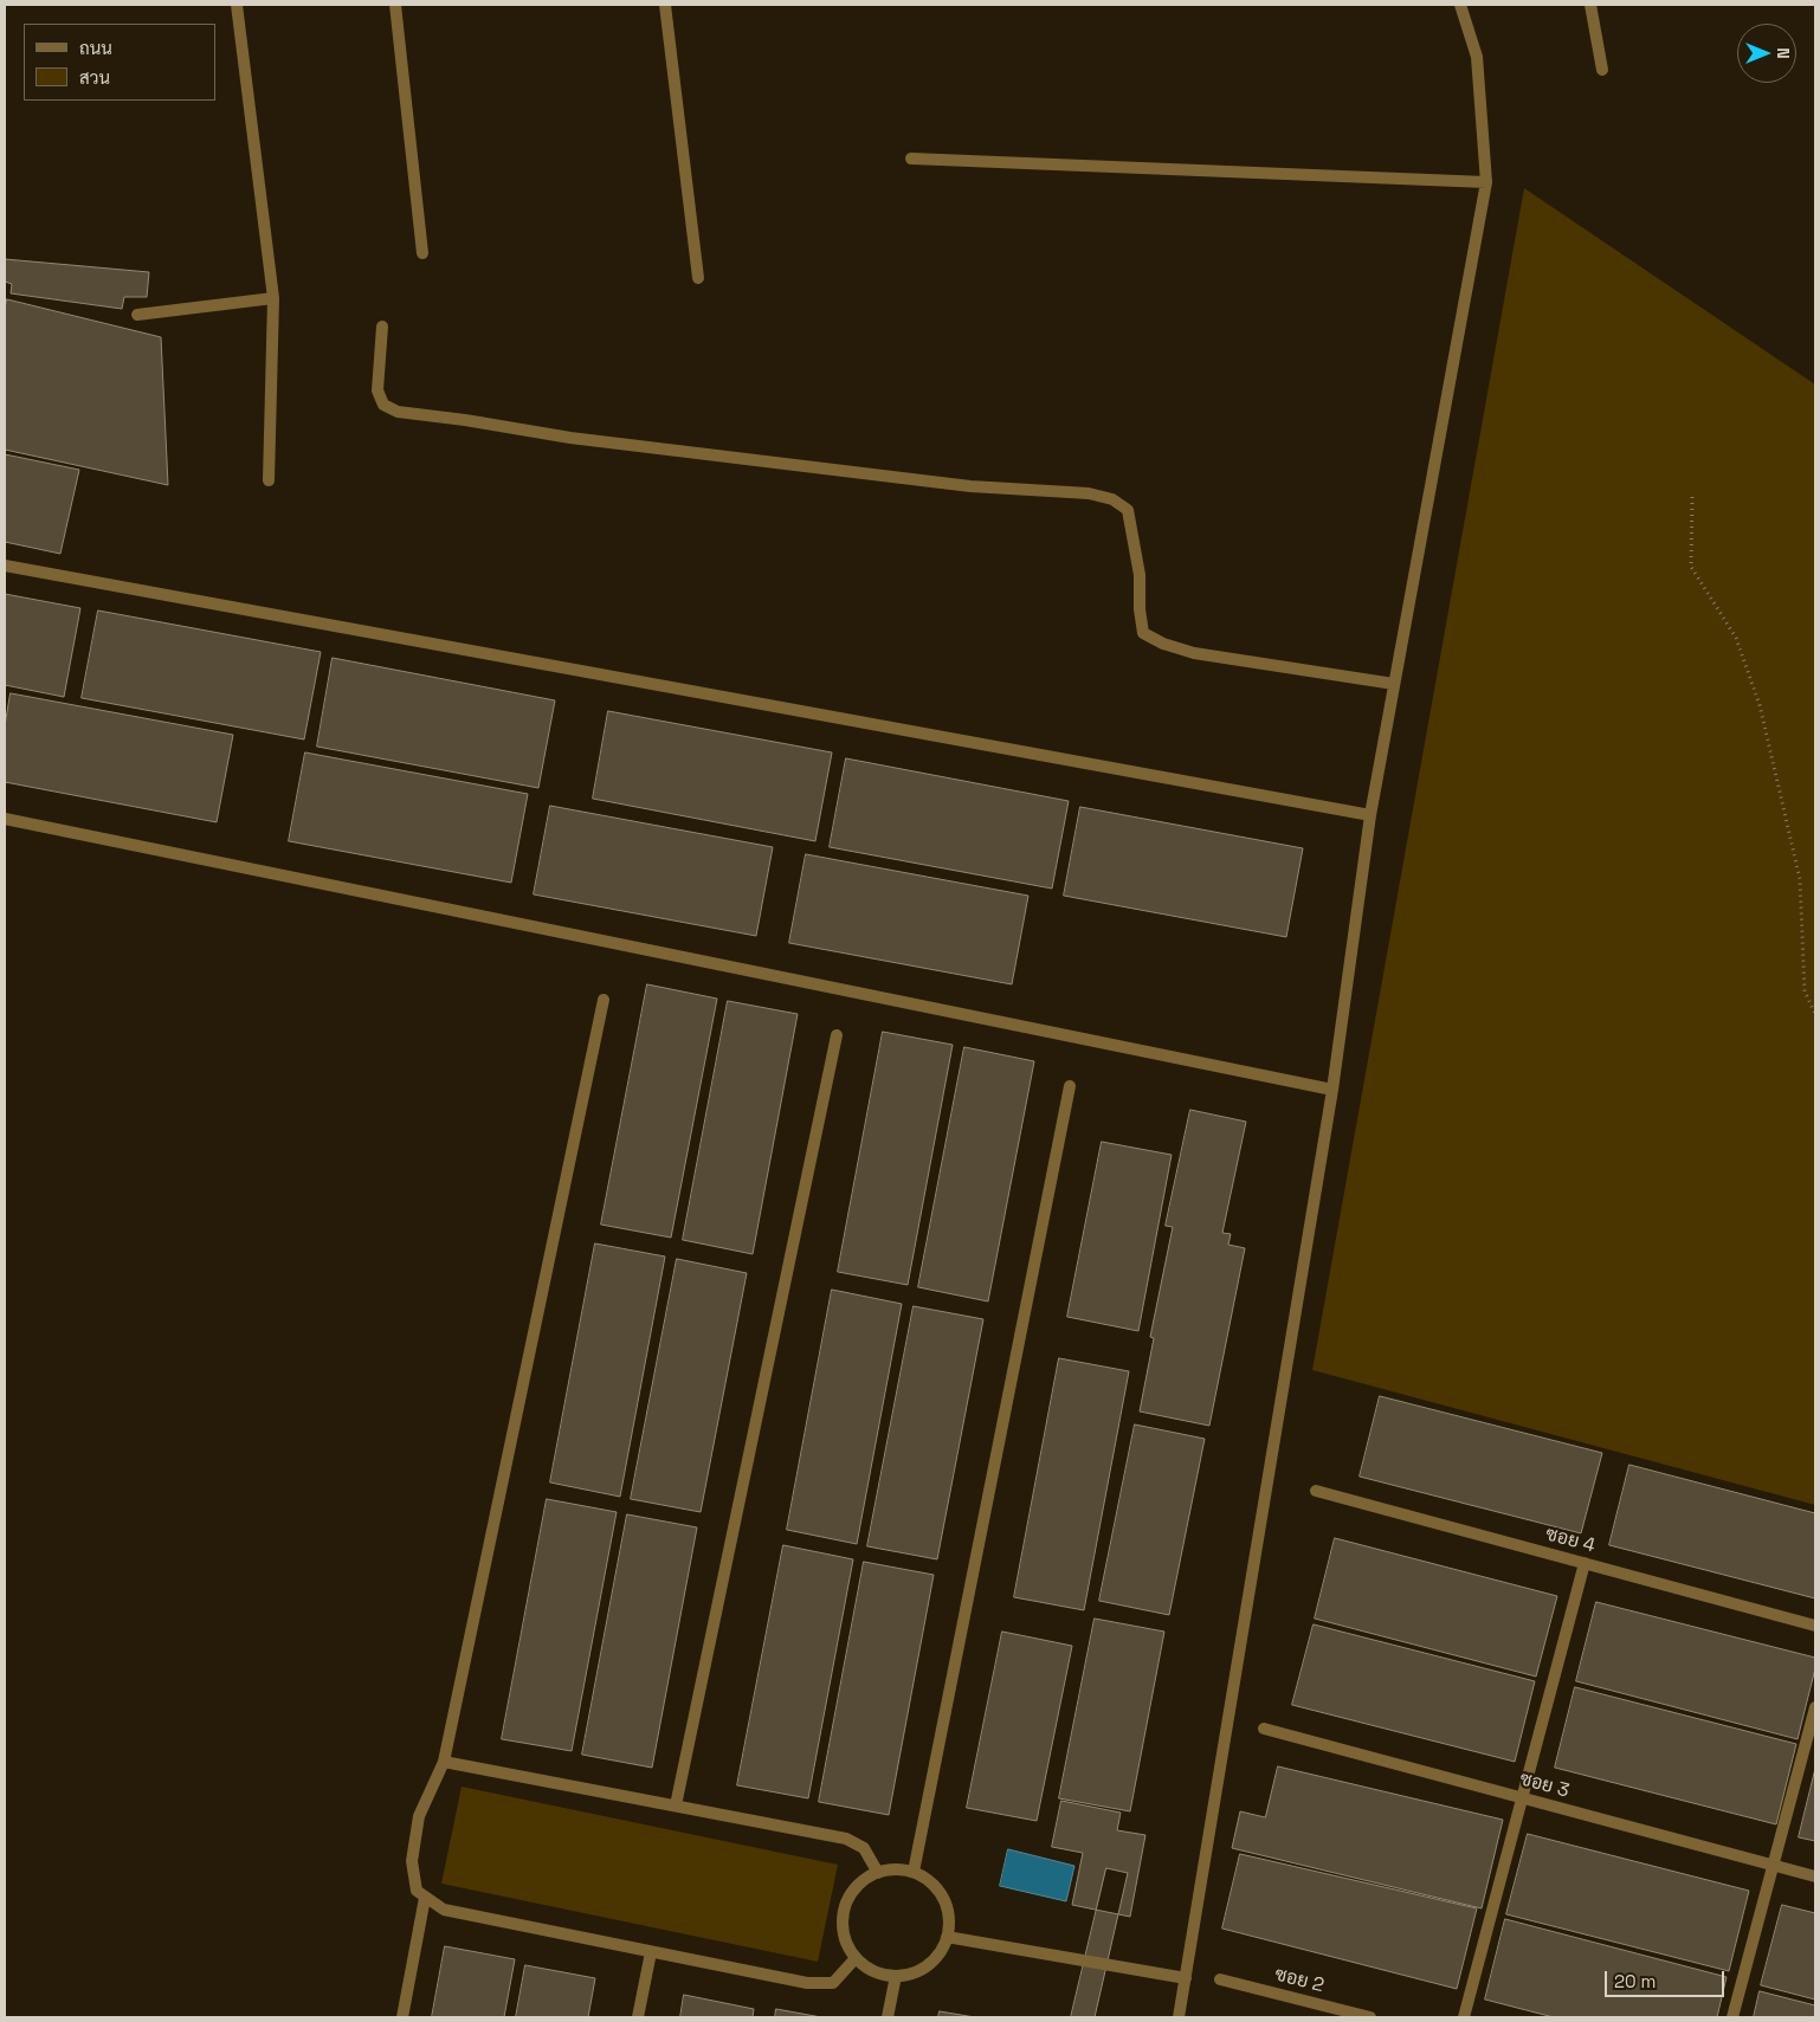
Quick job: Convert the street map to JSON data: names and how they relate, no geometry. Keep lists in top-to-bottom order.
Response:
{
  "streets": {
    "street": ["ซอย 4", "ซอย 3", "ซอย 2"]
  },
  "legend": ["ถนน", "สวน"],
  "scale_bar": "20 m",
  "north": "right"
}
